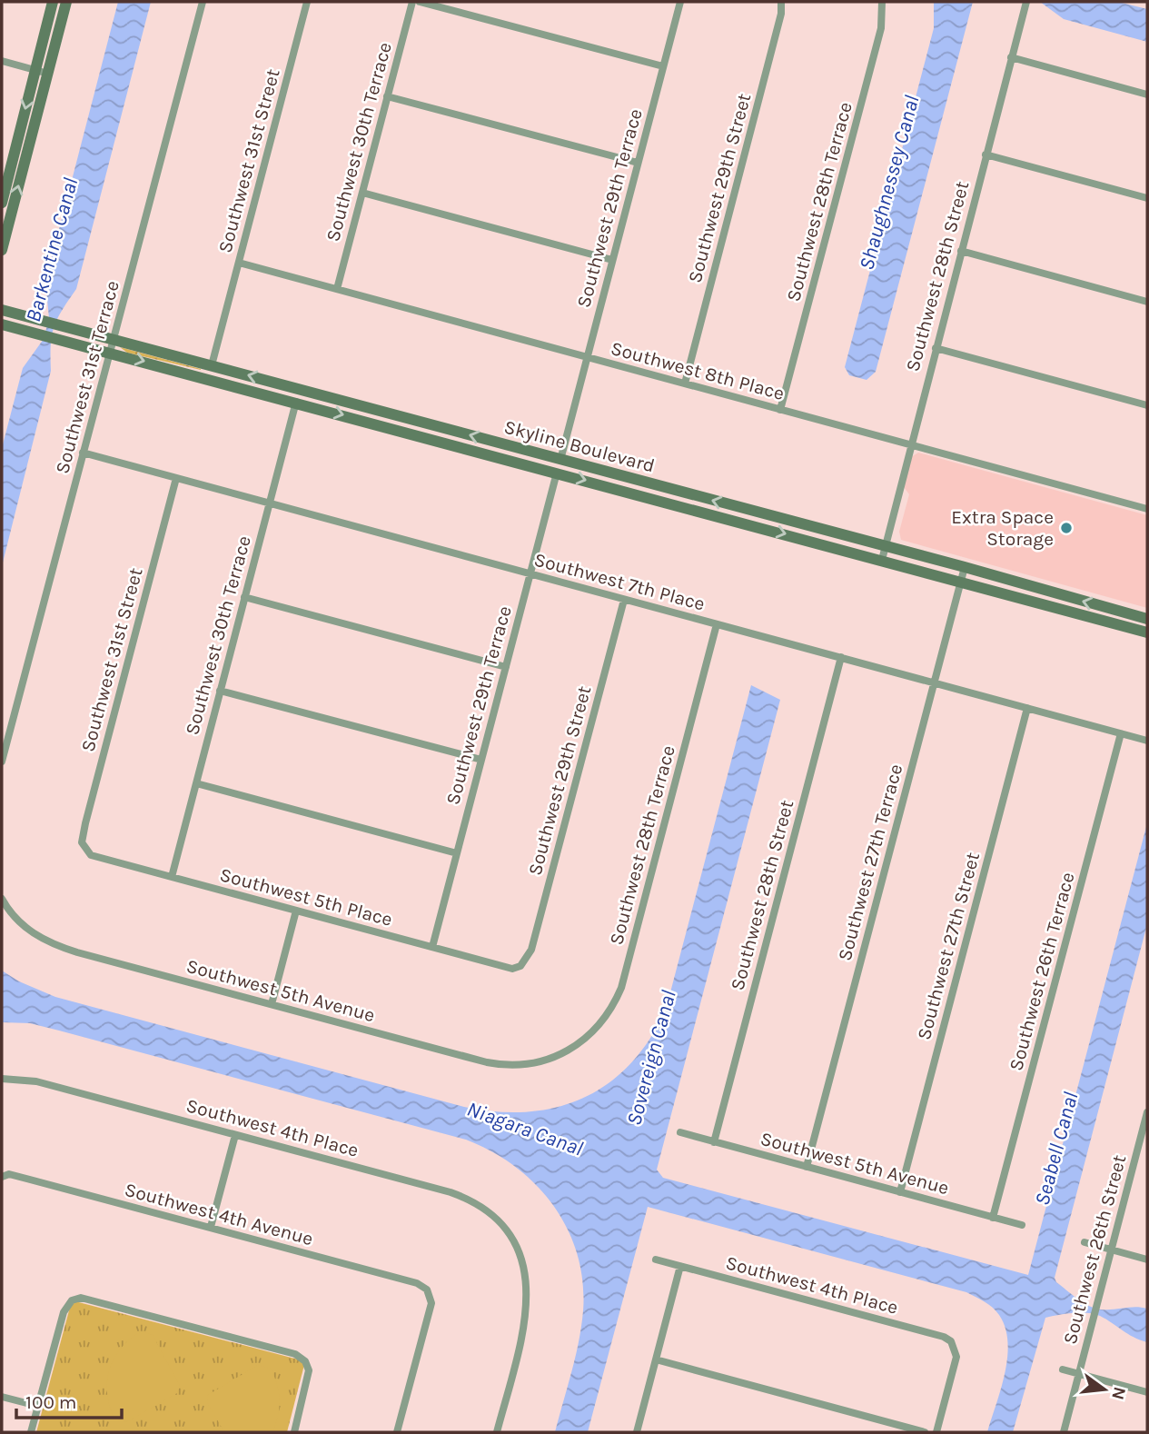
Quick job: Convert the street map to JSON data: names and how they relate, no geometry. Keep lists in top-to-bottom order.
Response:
{
  "streets": {
    "street": [
      "Southwest 30th Terrace",
      "Southwest 31st Street",
      "Southwest 29th Street",
      "Southwest 28th Terrace",
      "Southwest 29th Terrace",
      "Southwest 28th Street",
      "Southwest 8th Place",
      "Southwest 31st Terrace",
      "Skyline Boulevard",
      "Southwest 7th Place",
      "Southwest 27th Terrace",
      "Southwest 5th Place",
      "Southwest 27th Street",
      "Southwest 26th Terrace",
      "Southwest 5th Avenue",
      "Southwest 4th Place",
      "Southwest 4th Avenue",
      "Southwest 26th Street"
    ]
  },
  "crossings": [
    ["Southwest 30th Terrace", "Southwest 8th Place"],
    ["Southwest 30th Terrace", "Skyline Boulevard"],
    ["Southwest 30th Terrace", "Southwest 7th Place"],
    ["Southwest 30th Terrace", "Southwest 5th Place"],
    ["Southwest 31st Street", "Southwest 8th Place"],
    ["Southwest 31st Street", "Skyline Boulevard"],
    ["Southwest 31st Street", "Southwest 7th Place"],
    ["Southwest 31st Street", "Southwest 5th Place"],
    ["Southwest 29th Street", "Southwest 8th Place"],
    ["Southwest 29th Street", "Southwest 7th Place"],
    ["Southwest 29th Street", "Southwest 5th Place"],
    ["Southwest 28th Terrace", "Southwest 8th Place"],
    ["Southwest 28th Terrace", "Southwest 7th Place"],
    ["Southwest 28th Terrace", "Southwest 5th Avenue"],
    ["Southwest 29th Terrace", "Southwest 8th Place"],
    ["Southwest 29th Terrace", "Skyline Boulevard"],
    ["Southwest 29th Terrace", "Southwest 7th Place"],
    ["Southwest 29th Terrace", "Southwest 5th Place"],
    ["Southwest 28th Street", "Southwest 8th Place"],
    ["Southwest 28th Street", "Skyline Boulevard"],
    ["Southwest 28th Street", "Southwest 7th Place"],
    ["Southwest 28th Street", "Southwest 5th Avenue"],
    ["Southwest 31st Terrace", "Skyline Boulevard"],
    ["Southwest 31st Terrace", "Southwest 7th Place"],
    ["Skyline Boulevard", "Southwest 27th Terrace"],
    ["Southwest 7th Place", "Southwest 27th Terrace"],
    ["Southwest 7th Place", "Southwest 27th Street"],
    ["Southwest 7th Place", "Southwest 26th Terrace"],
    ["Southwest 27th Terrace", "Southwest 5th Avenue"],
    ["Southwest 27th Street", "Southwest 5th Avenue"],
    ["Southwest 26th Terrace", "Southwest 5th Avenue"]
  ],
  "water": [
    "Shaughnessey Canal",
    "Barkentine Canal",
    "Sovereign Canal",
    "Niagara Canal",
    "Seabell Canal"
  ],
  "places": ["Extra Space Storage"],
  "scale_bar": "100 m",
  "north": "right"
}
